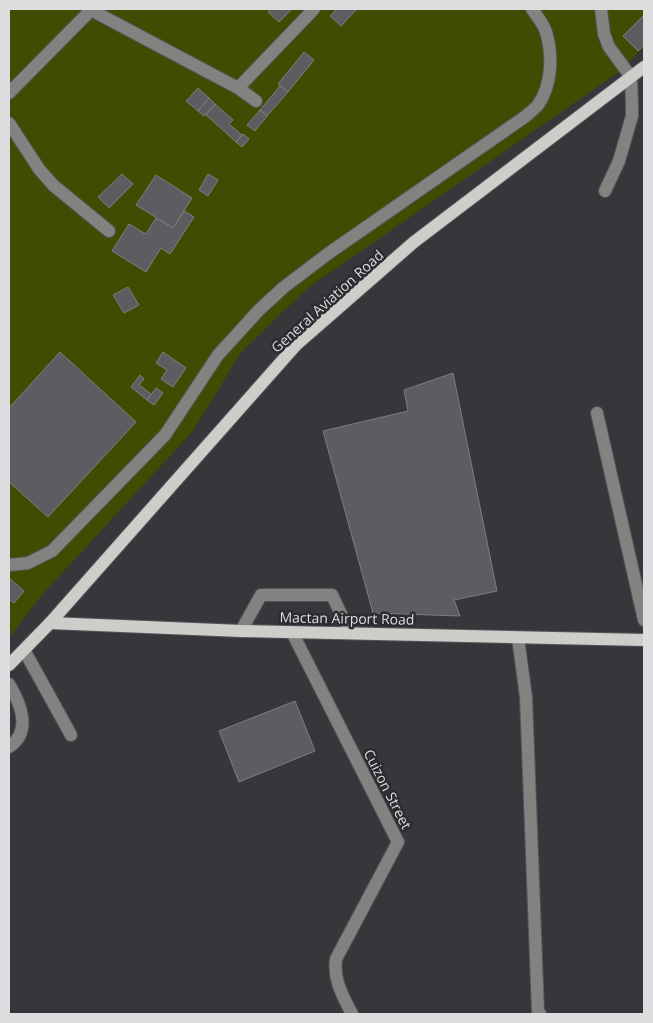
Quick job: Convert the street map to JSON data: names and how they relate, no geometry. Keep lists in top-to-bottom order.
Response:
{
  "streets": {
    "main road": ["General Aviation Road", "Mactan Airport Road"],
    "street": ["Cuizon Street"]
  },
  "crossings": [
    ["General Aviation Road", "Mactan Airport Road"],
    ["Mactan Airport Road", "Cuizon Street"]
  ]
}
